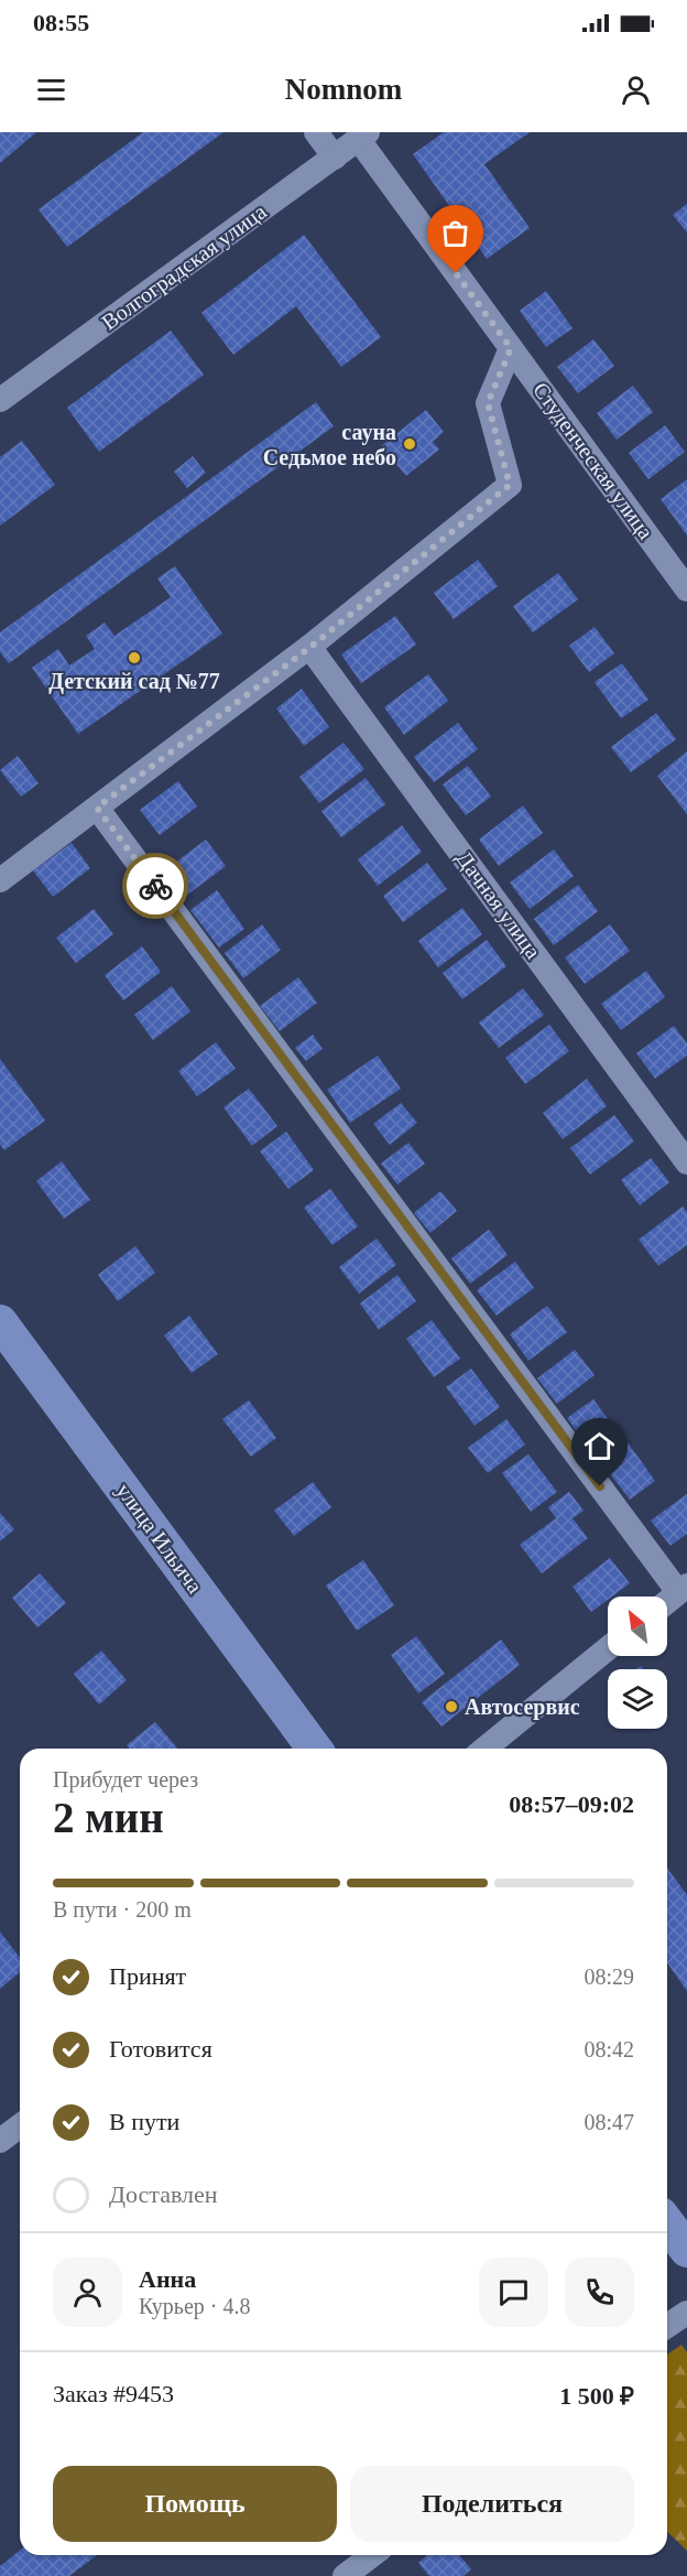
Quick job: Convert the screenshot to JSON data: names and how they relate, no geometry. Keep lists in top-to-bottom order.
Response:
{
  "streets": {
    "street": [
      "Волгоградская улица",
      "Студенческая улица",
      "Дачная улица",
      "улица Ильича"
    ]
  },
  "crossings": [
    ["Волгоградская улица", "Студенческая улица"]
  ],
  "places": ["сауна Седьмое небо", "Детский сад №77", "Автосервис"],
  "north": "top left",
  "page": {
    "status": "08:55",
    "header": "Nomnom",
    "heading": ["2 мин", "Прибудет через", "08:57–09:02"],
    "panel": [
      "Анна",
      "Курьер · 4.8",
      "Заказ #9453",
      "1 500 ₽"
    ],
    "bar": "В пути · 200 m",
    "list": [
      ["Принят", "08:29"],
      ["Готовится", "08:42"],
      ["В пути", "08:47"],
      "Доставлен"
    ],
    "buttons": ["Помощь", "Поделиться"]
  }
}
